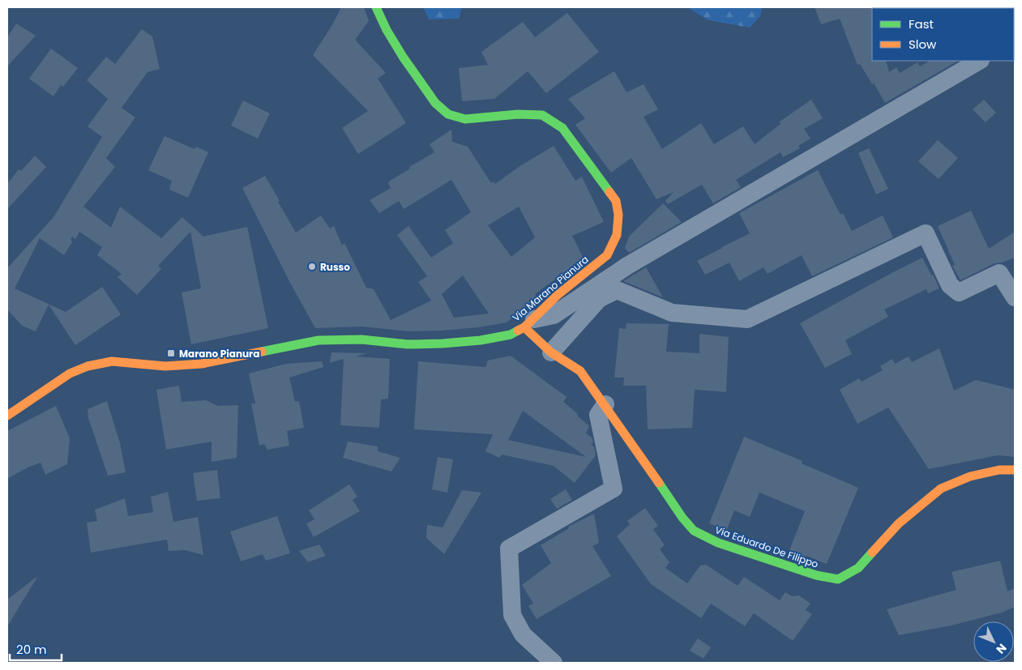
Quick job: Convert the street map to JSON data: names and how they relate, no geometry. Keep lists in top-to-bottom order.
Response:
{
  "streets": {
    "street": ["Via Marano Pianura", "Via Eduardo De Filippo"]
  },
  "crossings": [
    ["Via Marano Pianura", "Via Eduardo De Filippo"]
  ],
  "places": {
    "other": ["Russo"],
    "transit": ["Marano Pianura"]
  },
  "legend": ["Fast", "Slow"],
  "scale_bar": "20 m",
  "north": "bottom right"
}
